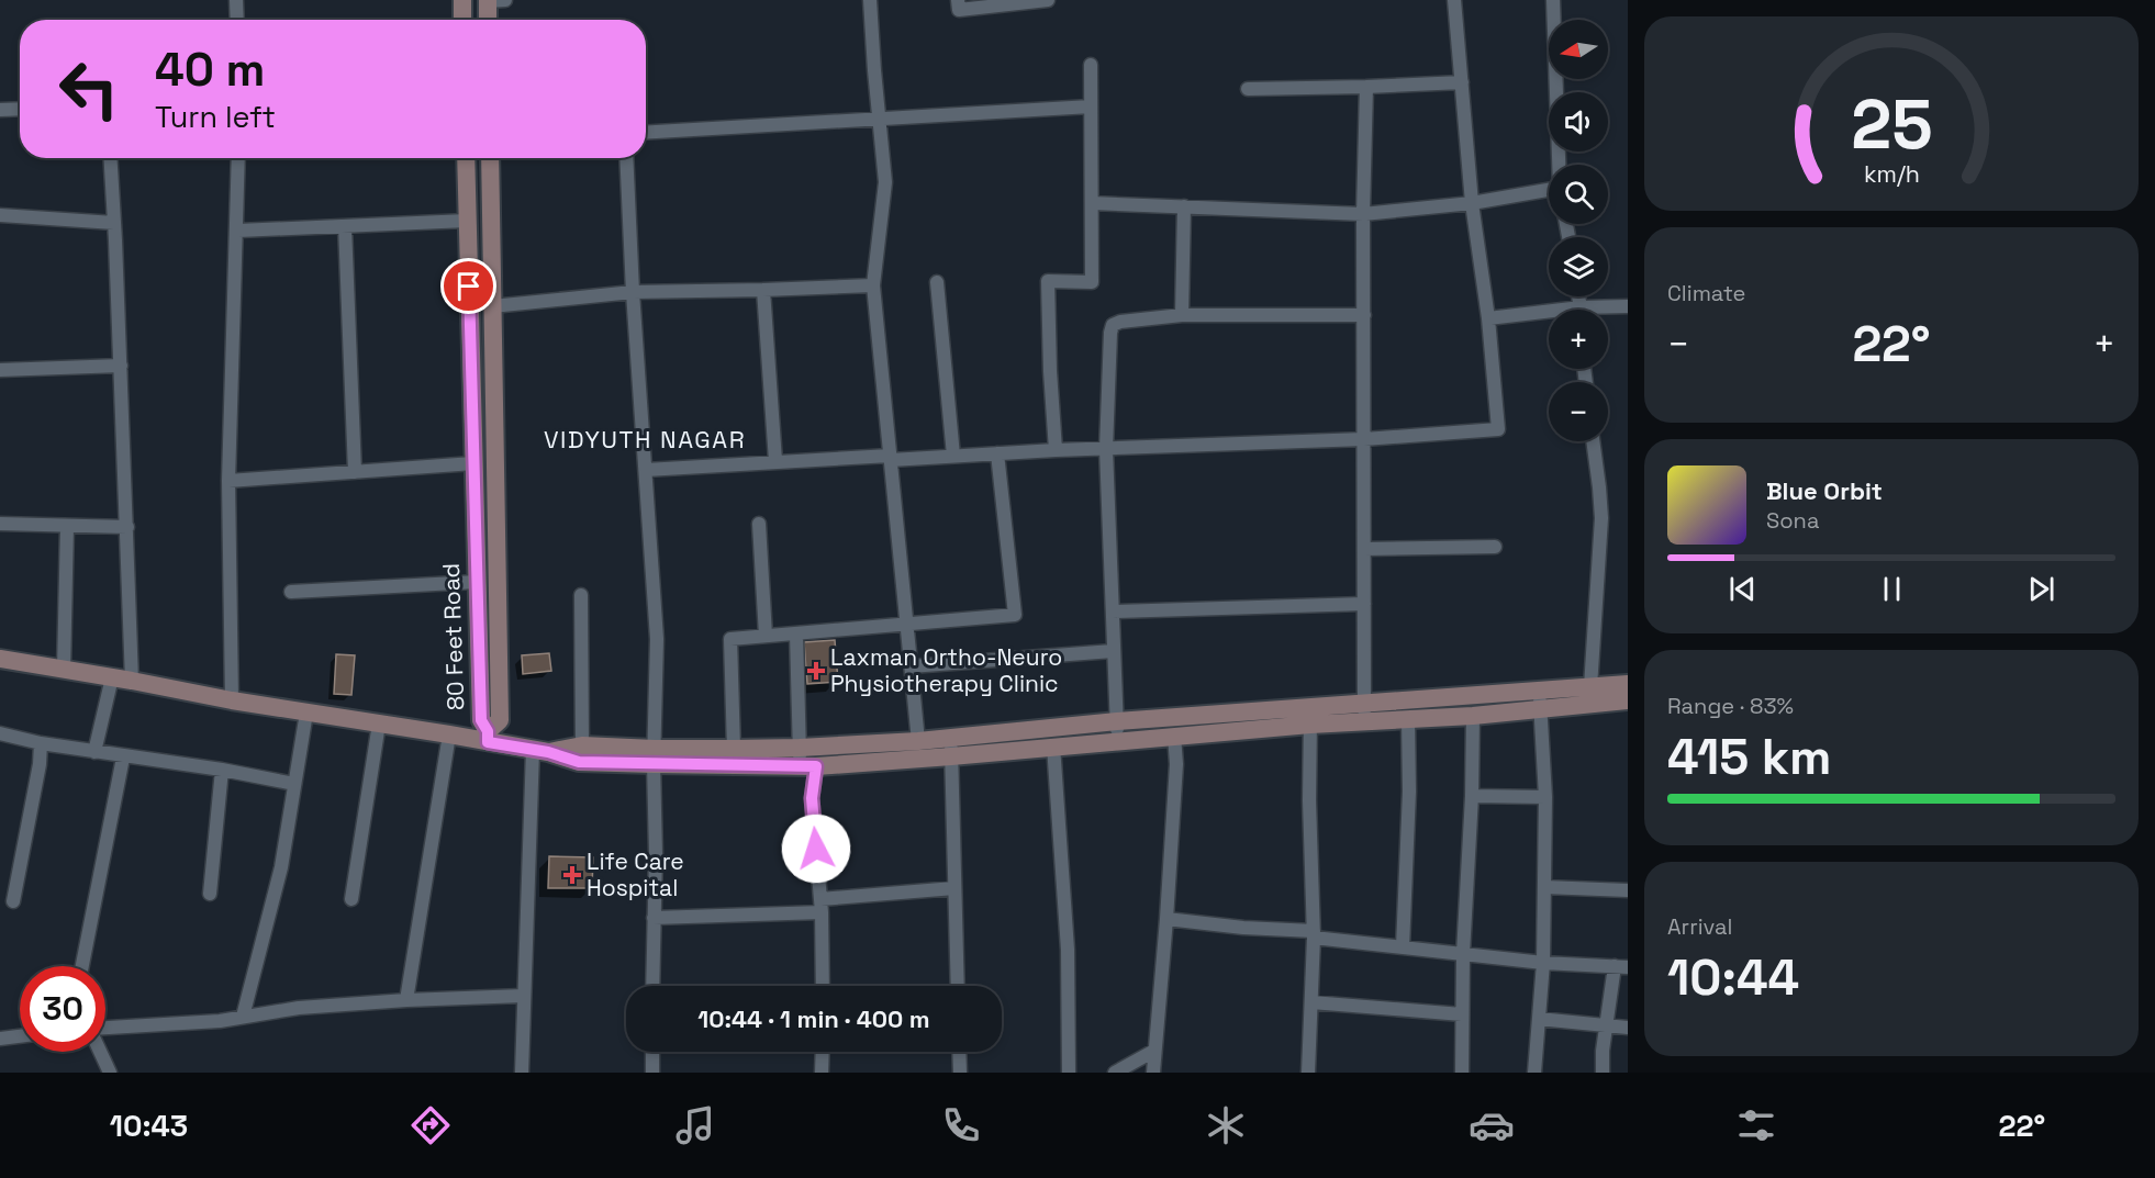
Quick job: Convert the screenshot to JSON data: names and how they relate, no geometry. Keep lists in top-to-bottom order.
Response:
{
  "streets": {
    "street": ["80 Feet Road"]
  },
  "districts": ["VIDYUTH NAGAR"],
  "places": {
    "health": ["Laxman Ortho-Neuro Physiotherapy Clinic", "Life Care Hospital"]
  },
  "north": "left",
  "page": {
    "map_buttons": ["+", "−"],
    "turn": ["40 m", "Turn left"],
    "tile": [
      "Climate",
      ["Range · 83%", "415 km"],
      ["Arrival", "10:44"]
    ],
    "heat": ["−", "22°", "+"],
    "song": ["Blue Orbit", "Sona"],
    "limit": "30",
    "trip": "10:44 · 1 min · 400 m",
    "tabs": ["10:43", "22°"],
    "gauge": ["25", "km/h"]
  }
}
